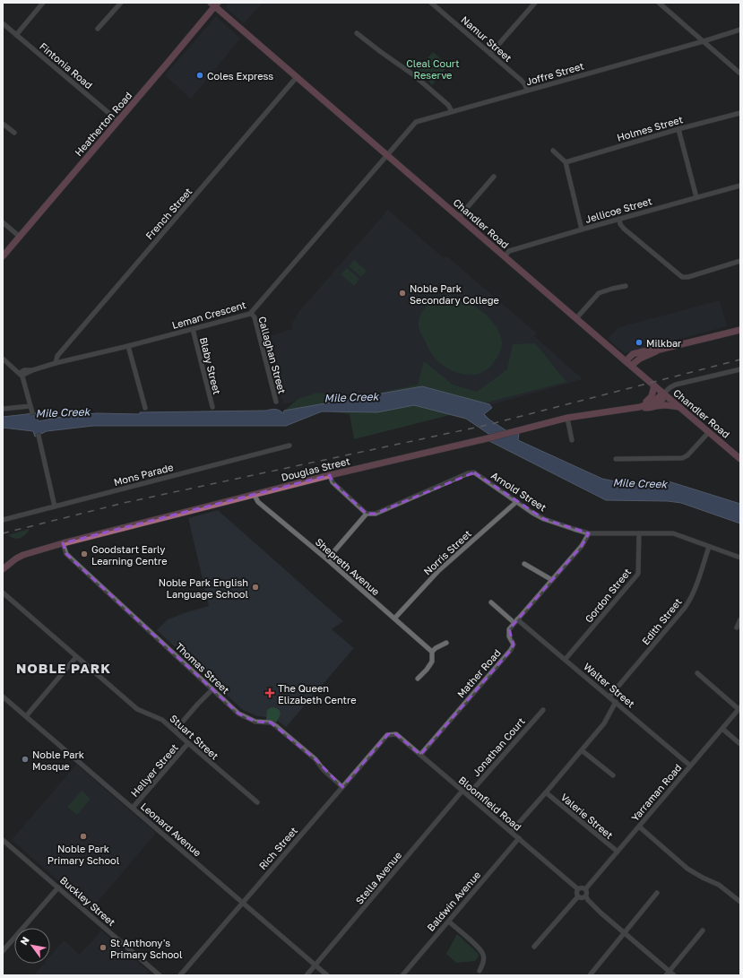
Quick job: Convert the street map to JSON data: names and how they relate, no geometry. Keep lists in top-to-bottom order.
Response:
{
  "streets": {
    "main road": ["Heatherton Road", "Chandler Road", "Douglas Street"],
    "street": [
      "Namur Street",
      "Fintonia Road",
      "Joffre Street",
      "Holmes Street",
      "Jellicoe Street",
      "French Street",
      "Leman Crescent",
      "Callaghan Street",
      "Blaby Street",
      "Mons Parade",
      "Arnold Street",
      "Norris Street",
      "Shepreth Avenue",
      "Gordon Street",
      "Edith Street",
      "Thomas Street",
      "Mather Road",
      "Walter Street",
      "Stuart Street",
      "Jonathan Court",
      "Hellyer Street",
      "Yarraman Road",
      "Bloomfield Road",
      "Valerie Street",
      "Leonard Avenue",
      "Rich Street",
      "Stella Avenue",
      "Buckley Street",
      "Baldwin Avenue"
    ]
  },
  "crossings": [
    ["Namur Street", "Joffre Street"],
    ["Fintonia Road", "Heatherton Road"],
    ["Joffre Street", "Chandler Road"],
    ["Joffre Street", "Leman Crescent"],
    ["Heatherton Road", "Chandler Road"],
    ["Jellicoe Street", "Chandler Road"],
    ["French Street", "Chandler Road"],
    ["French Street", "Leman Crescent"],
    ["Chandler Road", "Leman Crescent"],
    ["Chandler Road", "Douglas Street"],
    ["Leman Crescent", "Callaghan Street"],
    ["Leman Crescent", "Blaby Street"],
    ["Douglas Street", "Shepreth Avenue"],
    ["Douglas Street", "Thomas Street"],
    ["Arnold Street", "Norris Street"],
    ["Arnold Street", "Gordon Street"],
    ["Arnold Street", "Edith Street"],
    ["Arnold Street", "Mather Road"],
    ["Norris Street", "Shepreth Avenue"],
    ["Gordon Street", "Walter Street"],
    ["Edith Street", "Walter Street"],
    ["Thomas Street", "Hellyer Street"],
    ["Thomas Street", "Rich Street"],
    ["Mather Road", "Walter Street"],
    ["Mather Road", "Bloomfield Road"],
    ["Walter Street", "Yarraman Road"],
    ["Stuart Street", "Hellyer Street"],
    ["Jonathan Court", "Bloomfield Road"],
    ["Hellyer Street", "Leonard Avenue"],
    ["Yarraman Road", "Bloomfield Road"],
    ["Yarraman Road", "Valerie Street"],
    ["Bloomfield Road", "Rich Street"],
    ["Bloomfield Road", "Stella Avenue"],
    ["Bloomfield Road", "Baldwin Avenue"],
    ["Leonard Avenue", "Rich Street"],
    ["Leonard Avenue", "Stella Avenue"]
  ],
  "districts": ["NOBLE PARK"],
  "water": ["Mile Creek"],
  "parks": ["Cleal Court Reserve"],
  "places": {
    "other": [
      "Coles Express",
      "Noble Park Secondary College",
      "Milkbar",
      "Goodstart Early Learning Centre",
      "Noble Park English Language School",
      "Noble Park Mosque",
      "Noble Park Primary School",
      "St Anthony's Primary School"
    ],
    "health": ["The Queen Elizabeth Centre"]
  },
  "north": "top left"
}
